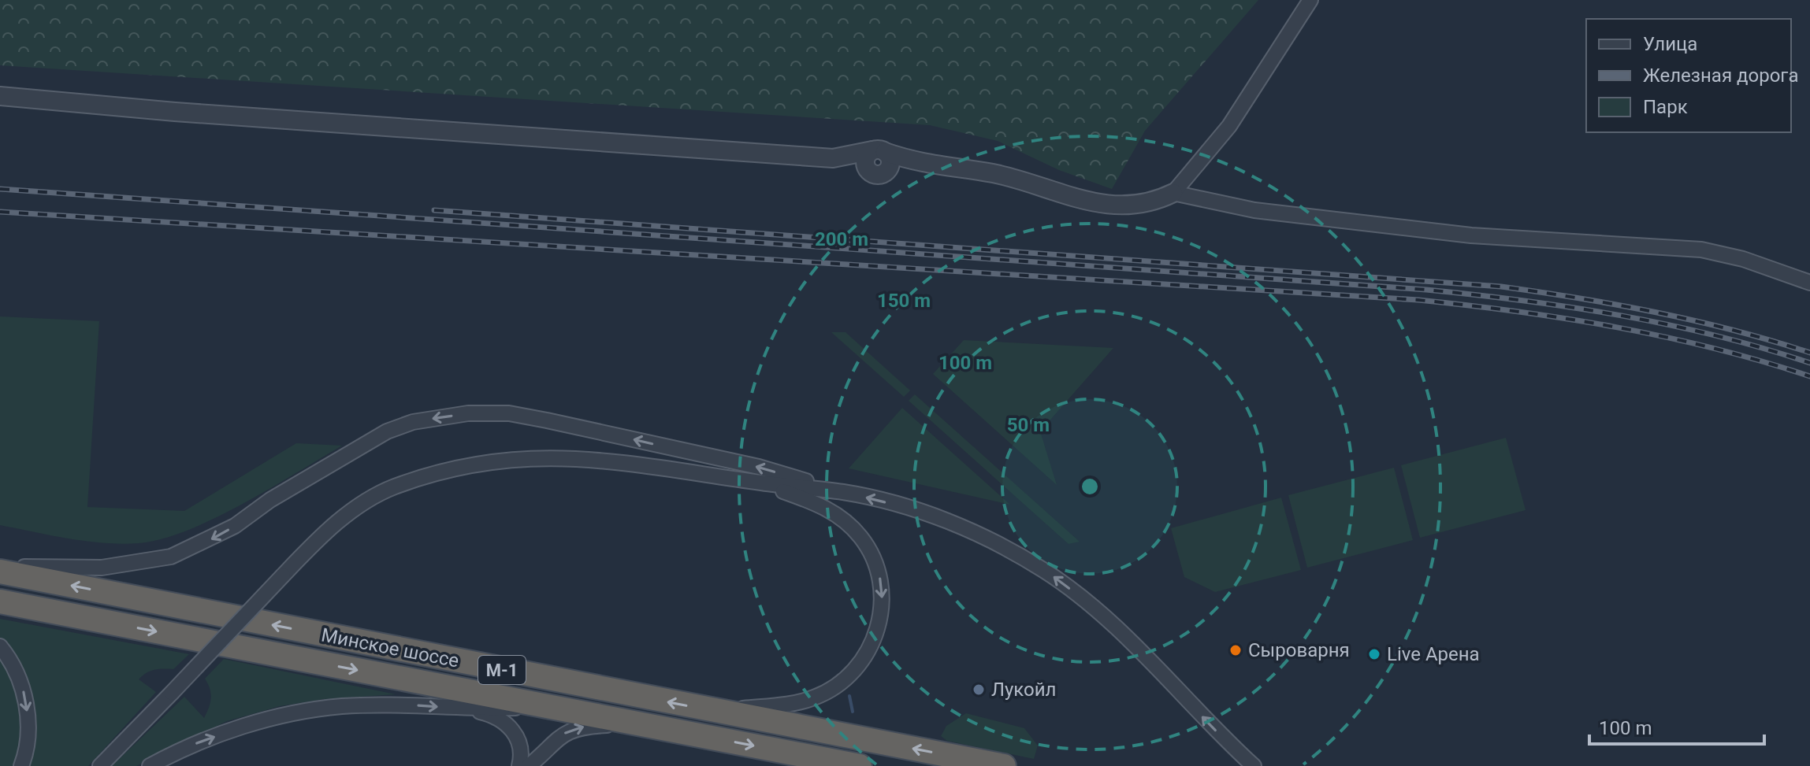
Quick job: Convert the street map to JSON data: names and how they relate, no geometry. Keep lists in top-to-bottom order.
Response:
{
  "streets": {
    "highway": ["Минское шоссе", "М-1"]
  },
  "places": ["Сыроварня", "Live Арена", "Лукойл"],
  "legend": ["Улица", "Железная дорога", "Парк"],
  "scale_bar": "100 m",
  "rings": [
    "200 m",
    "150 m",
    "100 m",
    "50 m"
  ]
}
